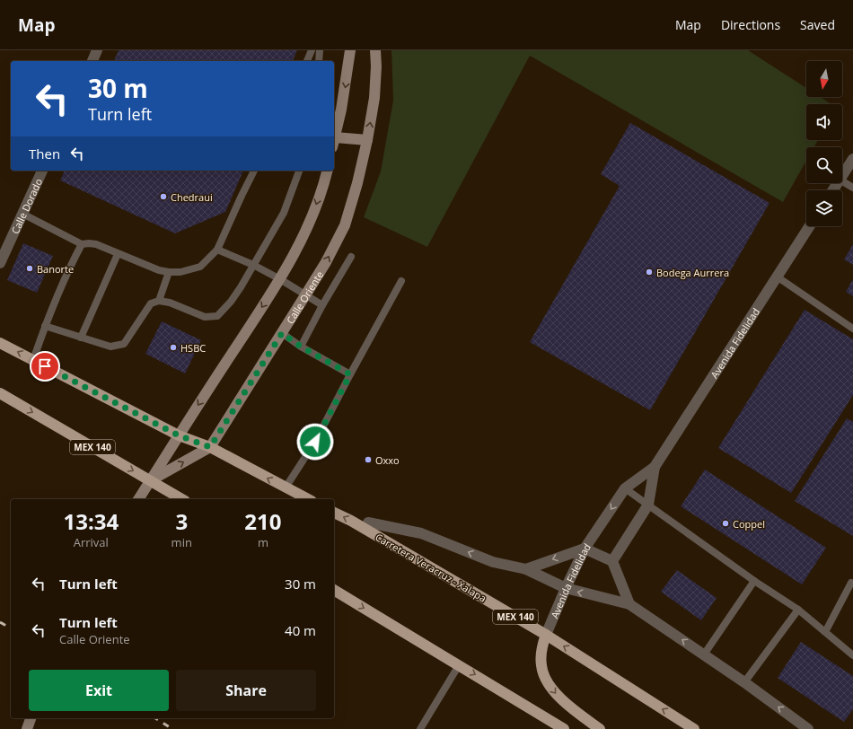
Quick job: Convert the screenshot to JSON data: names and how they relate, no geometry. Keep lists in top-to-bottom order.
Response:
{
  "streets": {
    "main road": ["Calle Oriente", "MEX 140", "Carretera Veracruz - Xalapa"],
    "street": ["Calle Dorado", "Avenida Fidelidad"]
  },
  "crossings": [
    ["Calle Oriente", "MEX 140"],
    ["Avenida Fidelidad", "Carretera Veracruz - Xalapa"]
  ],
  "places": [
    "Chedraui",
    "Banorte",
    "Bodega Aurrera",
    "HSBC",
    "Oxxo",
    "Coppel"
  ],
  "north": "bottom",
  "page": {
    "header": "Map",
    "nav": ["Map", "Directions", "Saved"],
    "turn": ["30 m", "Turn left"],
    "then": "Then",
    "eta": [
      "13:34",
      "Arrival",
      "3",
      "min",
      "210",
      "m"
    ],
    "list": [
      {
        "name": "Turn left",
        "value": "30 m"
      },
      {
        "name": "Turn left",
        "note": "Calle Oriente",
        "value": "40 m"
      }
    ],
    "buttons": ["Exit", "Share"]
  }
}
